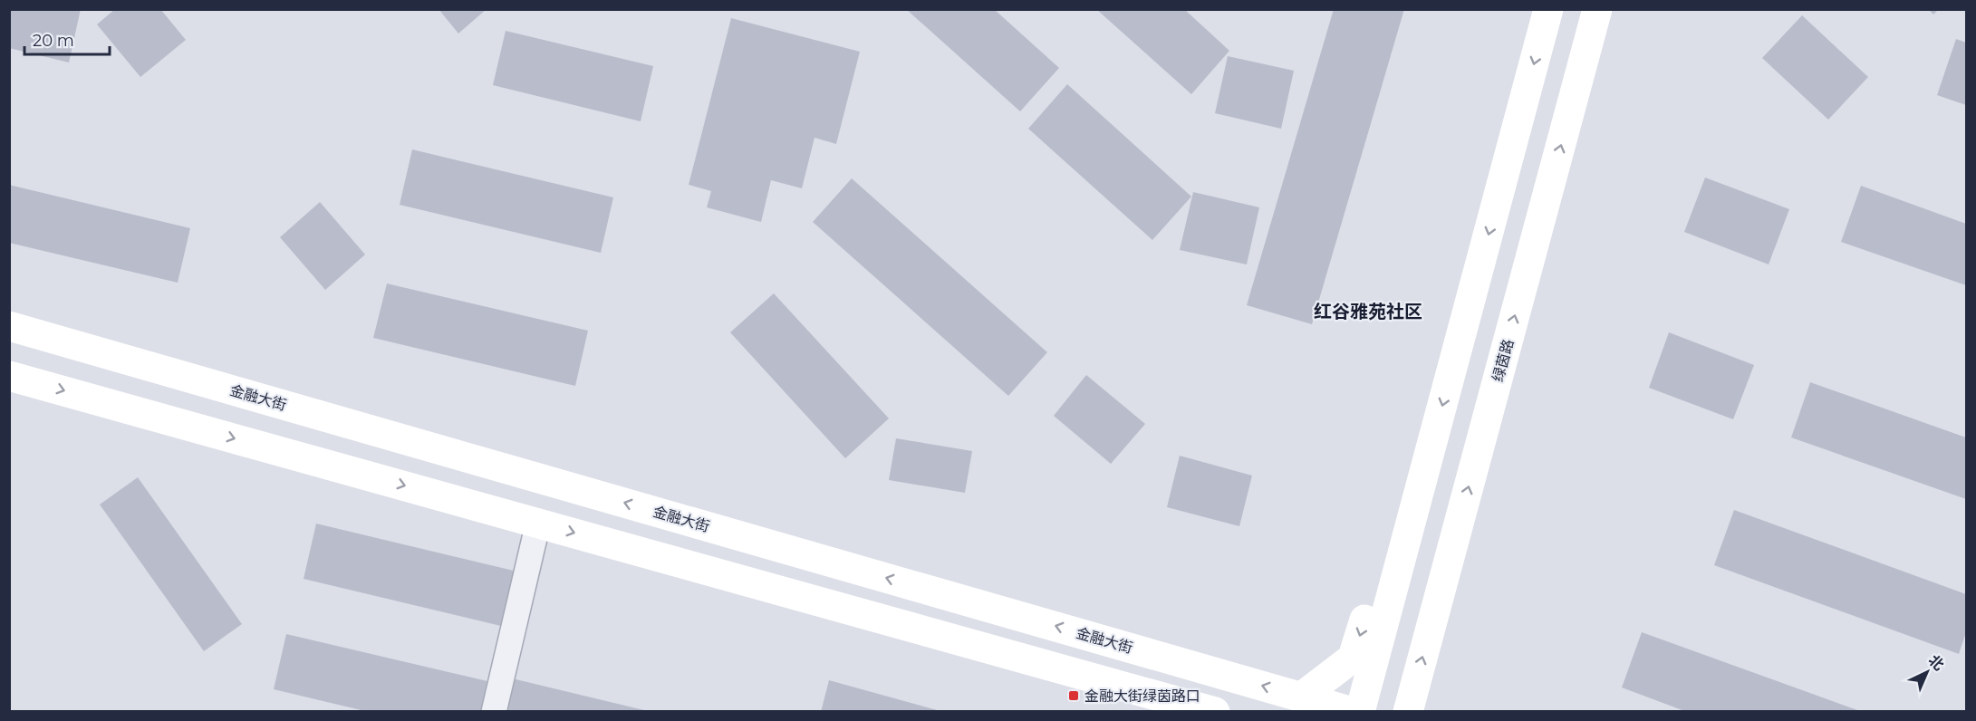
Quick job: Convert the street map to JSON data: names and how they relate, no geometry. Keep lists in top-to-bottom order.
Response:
{
  "streets": {
    "street": ["绿茵路", "金融大街"]
  },
  "districts": ["红谷雅苑社区"],
  "places": {
    "transit": ["金融大街绿茵路口"]
  },
  "scale_bar": "20 m",
  "north": "top right"
}
